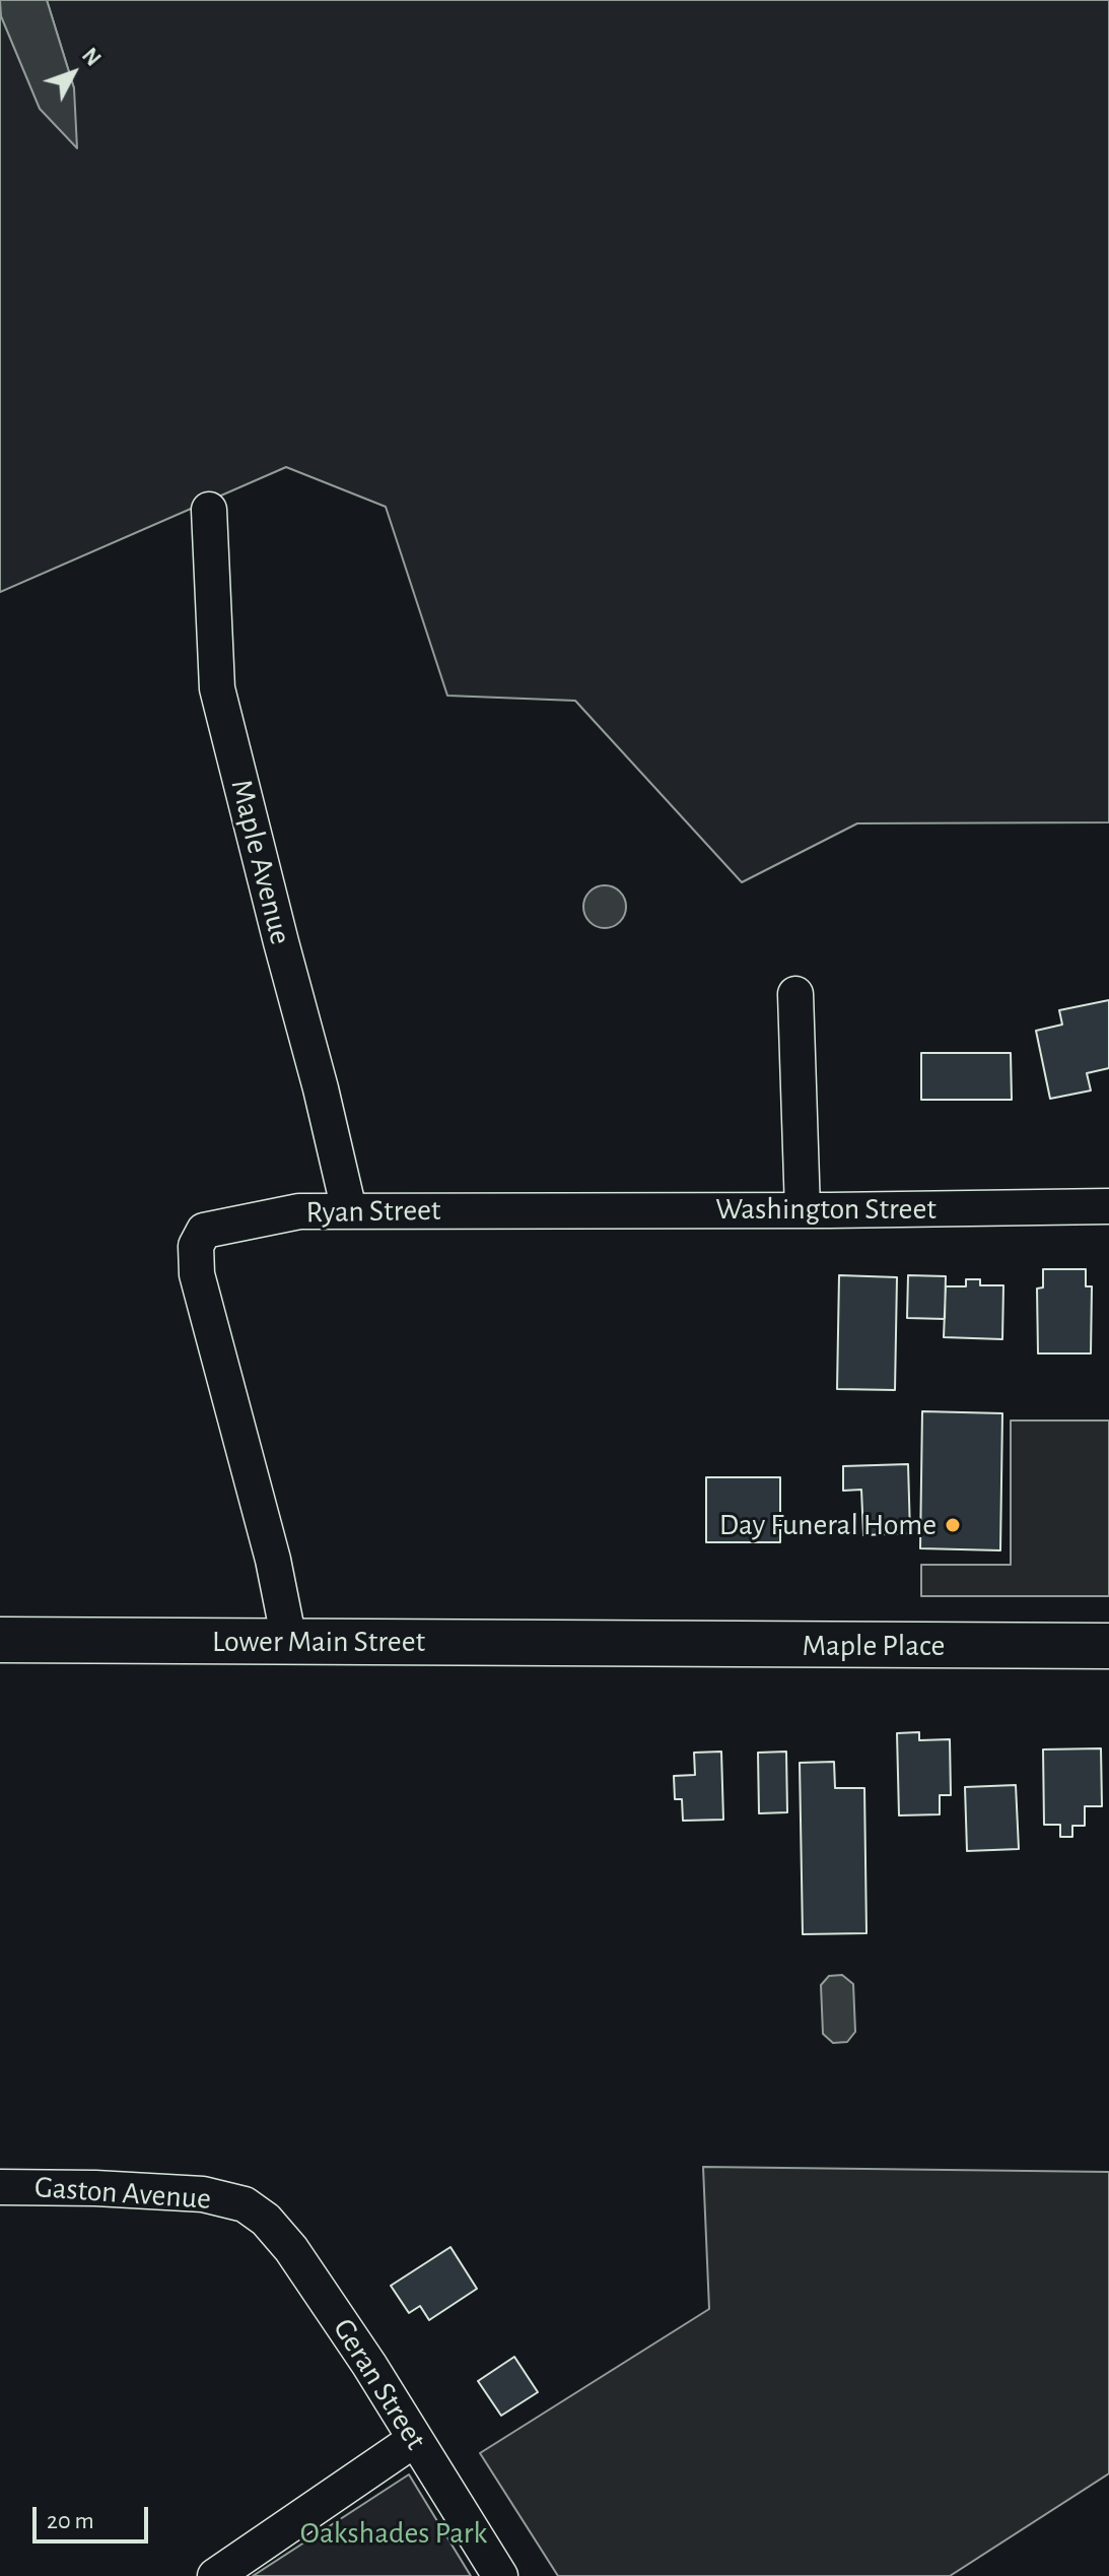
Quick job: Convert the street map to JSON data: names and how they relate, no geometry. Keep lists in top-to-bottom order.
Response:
{
  "streets": {
    "main road": ["Lower Main Street", "Maple Place"],
    "street": [
      "Maple Avenue",
      "Washington Street",
      "Ryan Street",
      "Gaston Avenue",
      "Geran Street"
    ]
  },
  "crossings": [
    ["Maple Avenue", "Ryan Street"],
    ["Washington Street", "Ryan Street"],
    ["Ryan Street", "Lower Main Street"],
    ["Lower Main Street", "Maple Place"],
    ["Gaston Avenue", "Geran Street"]
  ],
  "parks": ["Oakshades Park"],
  "places": ["Day Funeral Home"],
  "scale_bar": "20 m",
  "north": "top right"
}
